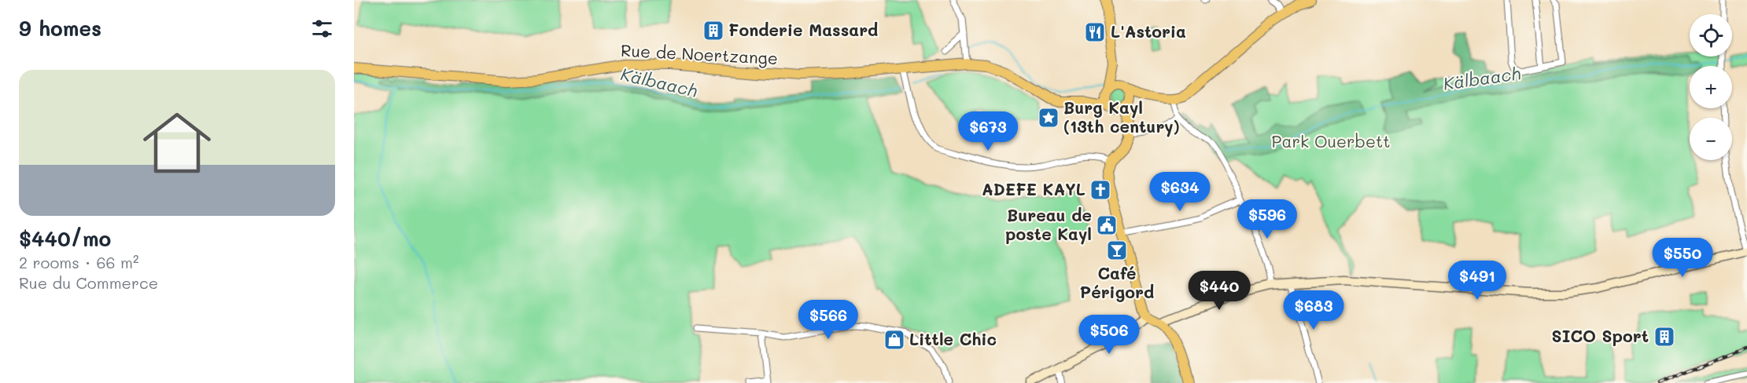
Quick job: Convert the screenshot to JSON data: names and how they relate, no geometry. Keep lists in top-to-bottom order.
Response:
{
  "streets": {
    "main road": ["Rue de Noertzange"]
  },
  "water": ["Kälbaach"],
  "parks": ["Park Ouerbett"],
  "places": {
    "building": ["Fonderie Massard", "SICO Sport"],
    "restaurant": ["L'Astoria"],
    "place": ["Burg Kayl (13th century)"],
    "church": ["ADEFE KAYL"],
    "public building": ["Bureau de poste Kayl"],
    "bar": ["Café Périgord"],
    "shop": ["Little Chic"]
  },
  "page": {
    "heading": "9 homes",
    "map_buttons": ["+", "−"],
    "list": [
      {
        "name": "$440/mo",
        "note": "2 rooms · 66 m² · Rue du Commerce"
      }
    ],
    "price": [
      "$673",
      "$634",
      "$596",
      "$550",
      "$491",
      "$440",
      "$683",
      "$566",
      "$506"
    ]
  }
}
